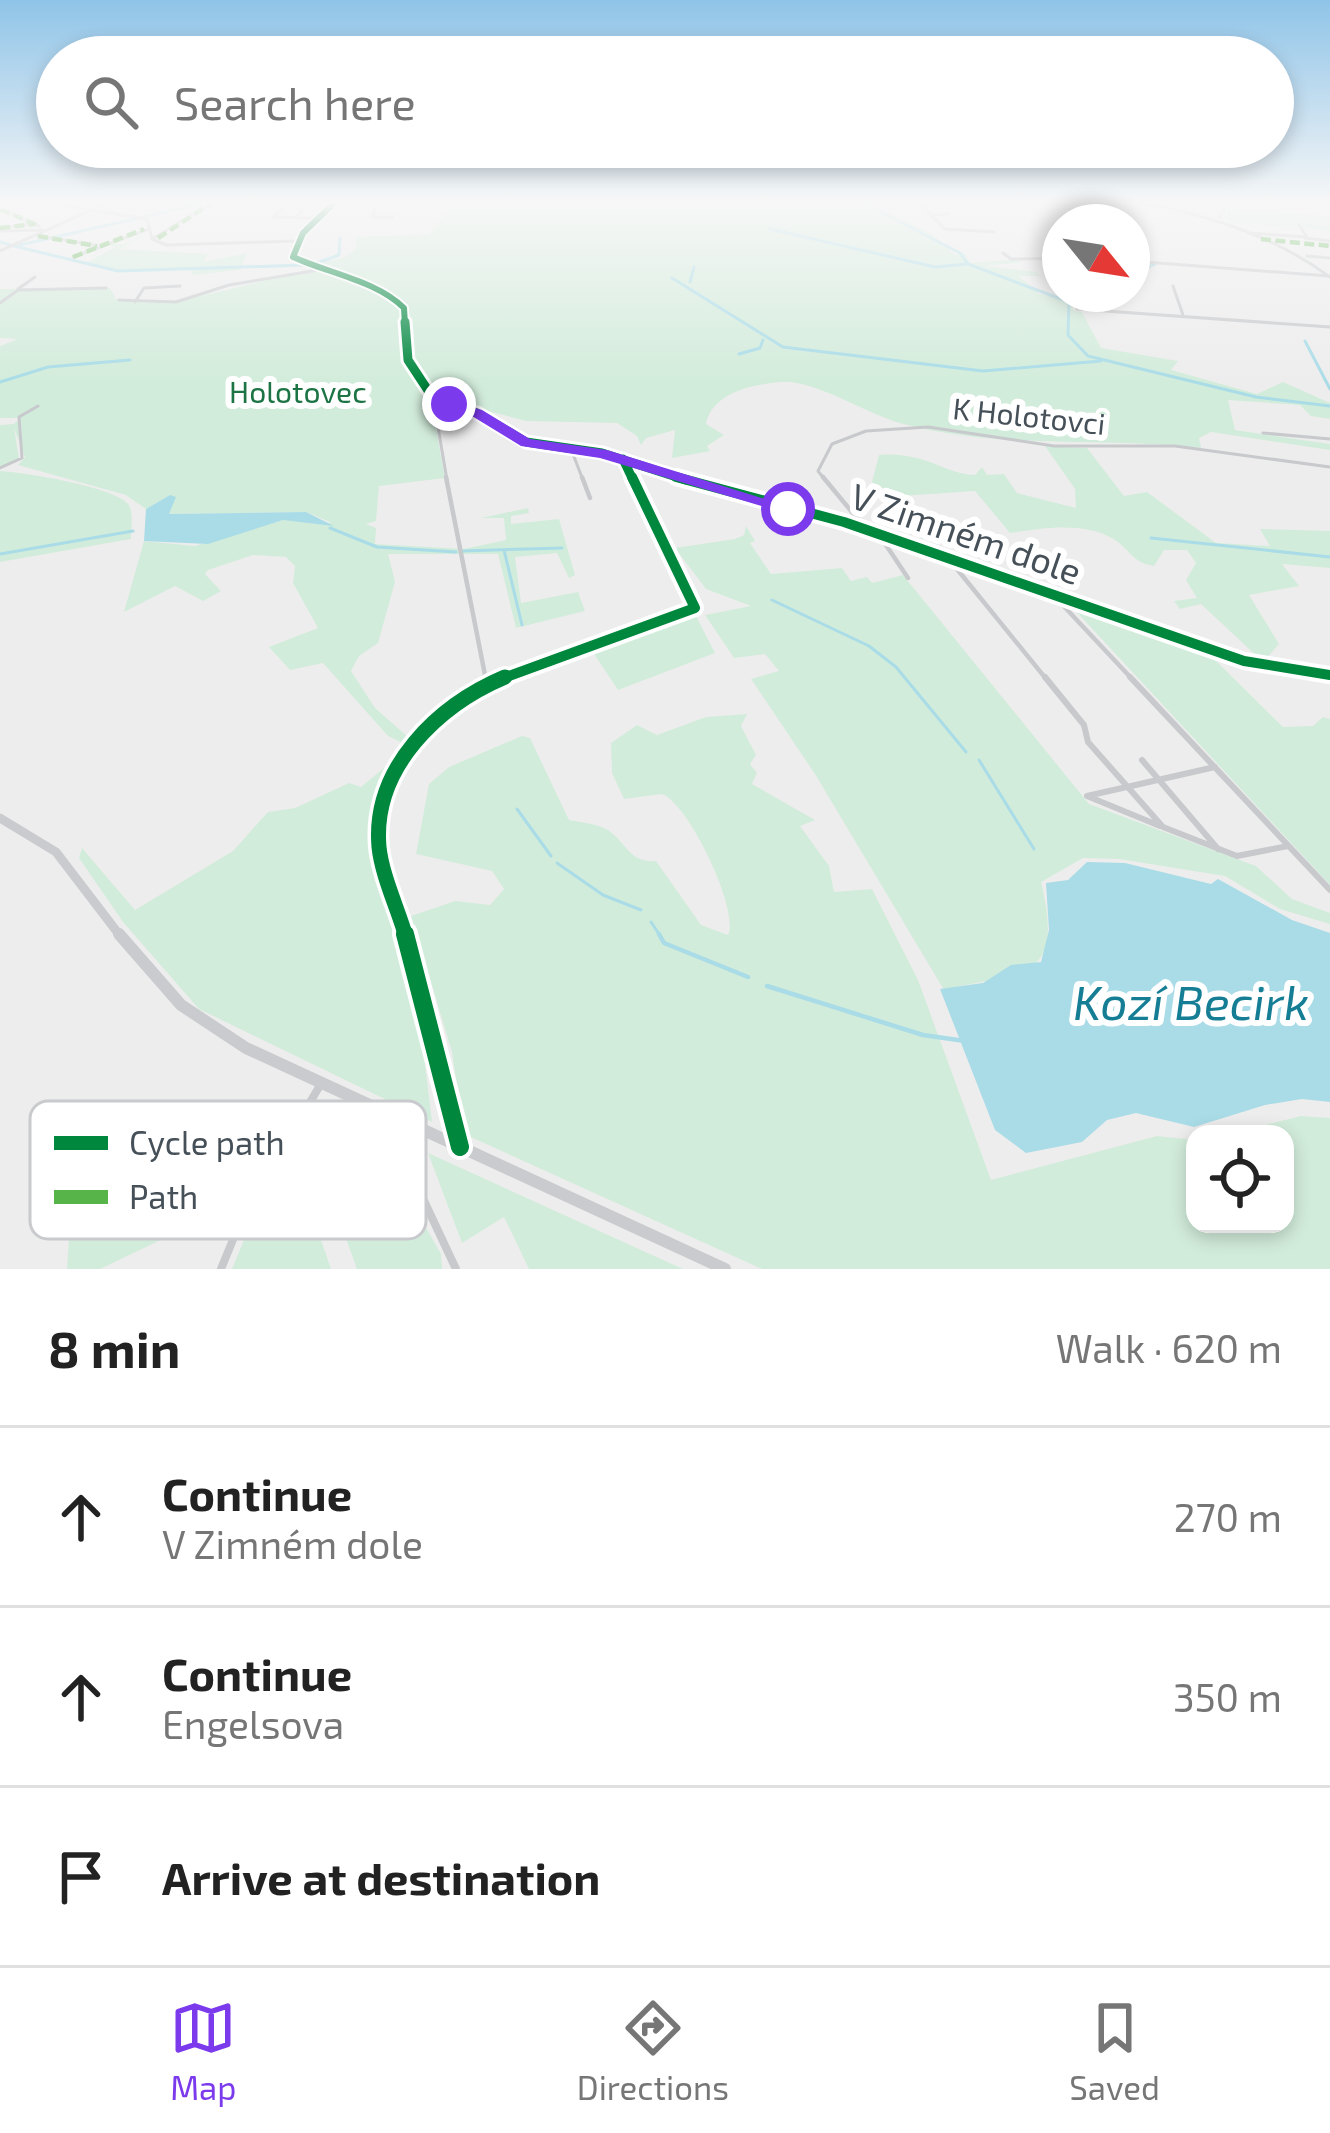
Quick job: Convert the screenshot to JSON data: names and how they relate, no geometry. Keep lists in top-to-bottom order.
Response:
{
  "streets": {
    "street": ["K Holotovci", "V Zimném dole"]
  },
  "crossings": [
    ["K Holotovci", "V Zimném dole"]
  ],
  "water": ["Kozí Becirk"],
  "parks": ["Holotovec"],
  "legend": ["Cycle path", "Path"],
  "north": "bottom right",
  "page": {
    "search": "Search here",
    "heading": ["8 min", "Walk · 620 m"],
    "list": [
      ["Continue", "V Zimném dole", "270 m"],
      ["Continue", "Engelsova", "350 m"],
      "Arrive at destination"
    ],
    "nav": ["Map", "Directions", "Saved"]
  }
}
